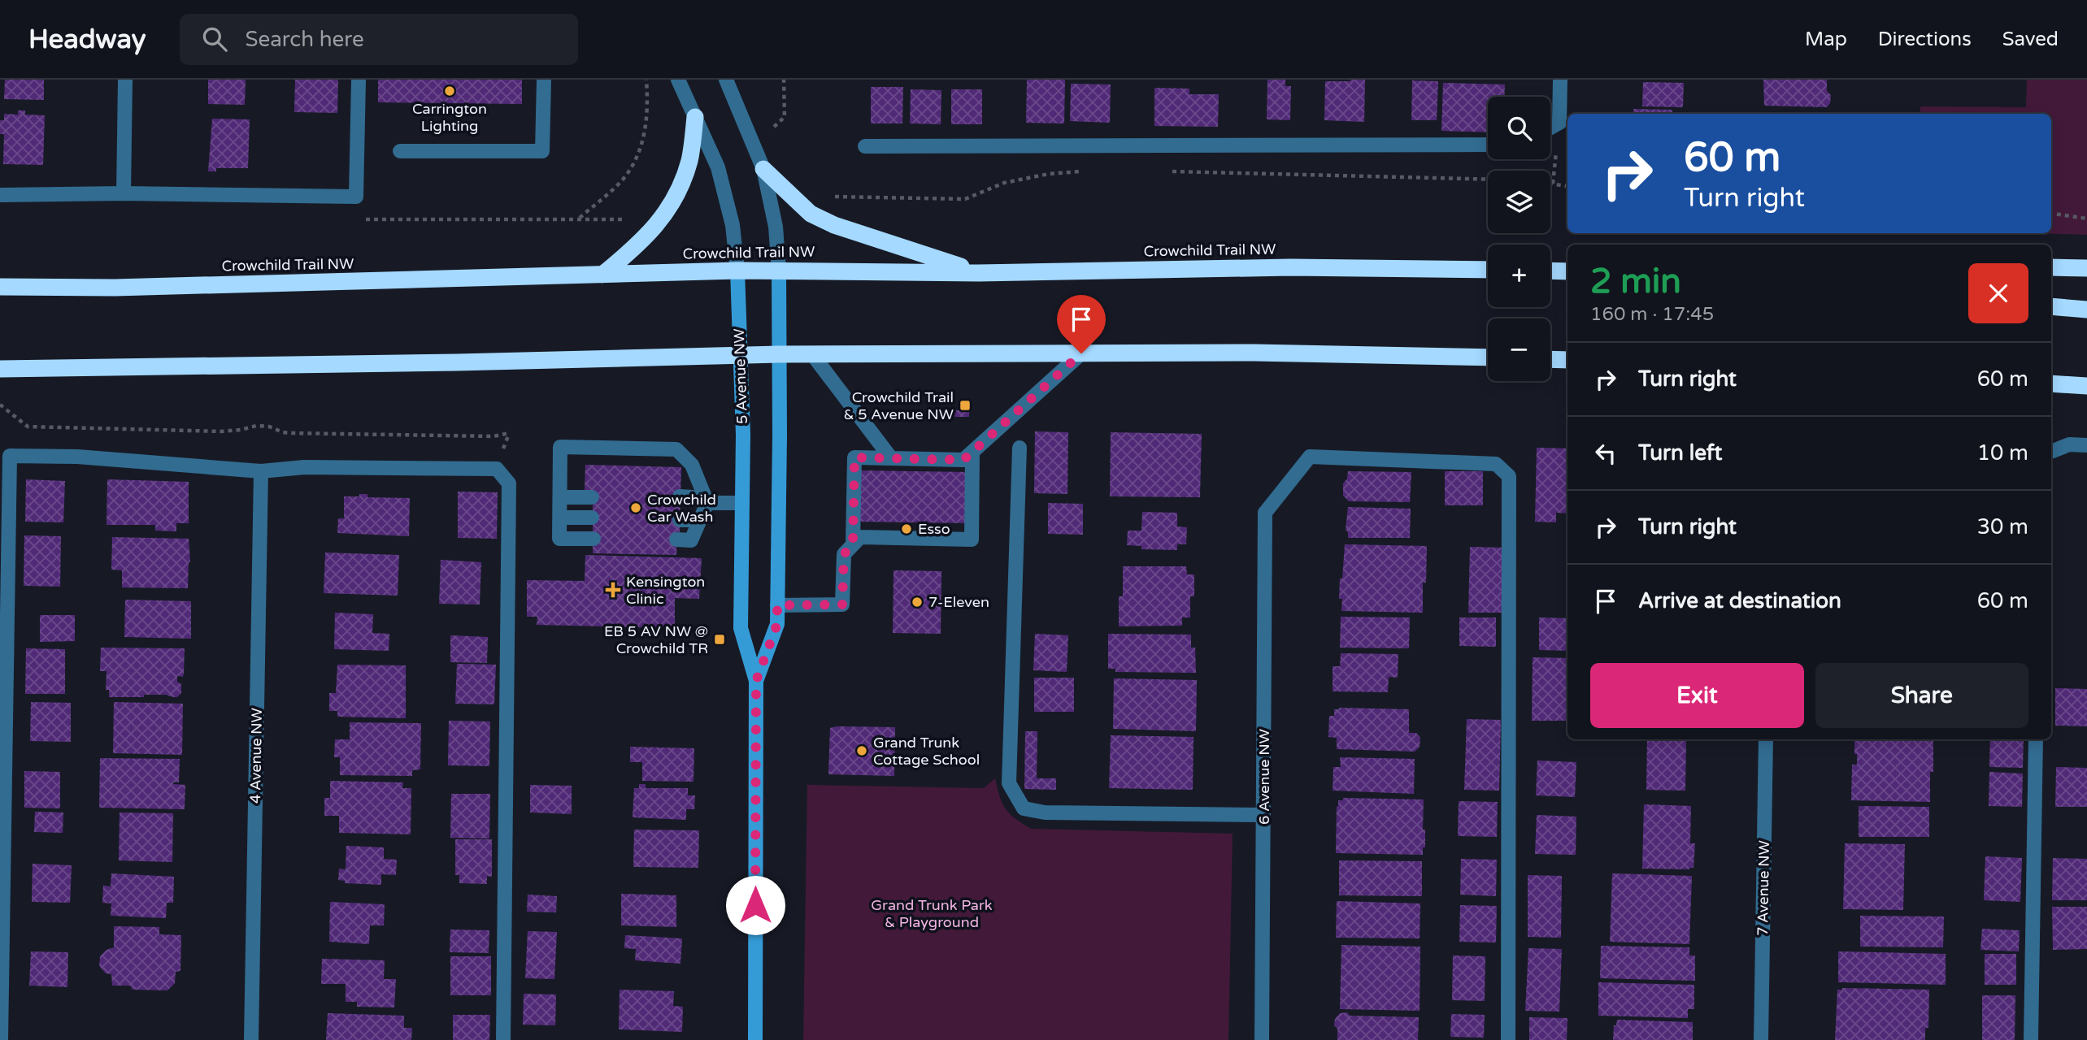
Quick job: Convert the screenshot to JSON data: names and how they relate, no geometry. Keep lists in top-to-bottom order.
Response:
{
  "streets": {
    "highway": ["Crowchild Trail NW"],
    "street": [
      "5 Avenue NW",
      "4 Avenue NW",
      "6 Avenue NW",
      "7 Avenue NW"
    ]
  },
  "crossings": [
    ["Crowchild Trail NW", "5 Avenue NW"]
  ],
  "parks": ["Grand Trunk Park & Playground"],
  "places": {
    "other": [
      "Carrington Lighting",
      "Crowchild Car Wash",
      "Esso",
      "7-Eleven",
      "Grand Trunk Cottage School"
    ],
    "transit": ["Crowchild Trail & 5 Avenue NW", "EB 5 AV NW @ Crowchild TR"],
    "health": ["Kensington Clinic"]
  },
  "page": {
    "header": "Headway",
    "search": "Search here",
    "nav": ["Map", "Directions", "Saved"],
    "map_buttons": ["+", "−"],
    "turn": ["60 m", "Turn right"],
    "heading": ["2 min", "160 m · 17:45"],
    "list": [
      {
        "name": "Turn right",
        "value": "60 m"
      },
      {
        "name": "Turn left",
        "value": "10 m"
      },
      {
        "name": "Turn right",
        "value": "30 m"
      },
      {
        "name": "Arrive at destination",
        "value": "60 m"
      }
    ],
    "buttons": ["Exit", "Share"]
  }
}
